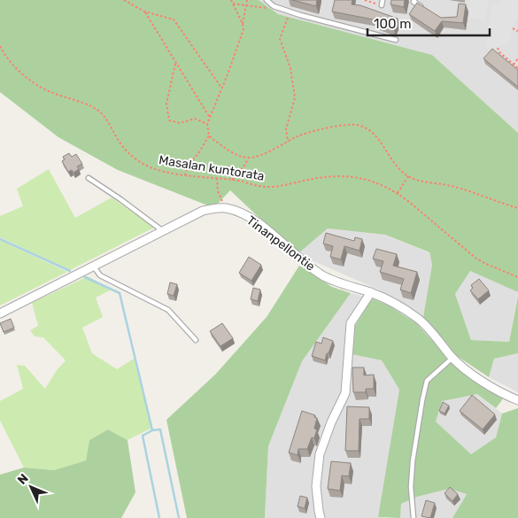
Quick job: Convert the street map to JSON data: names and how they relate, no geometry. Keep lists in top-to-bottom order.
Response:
{
  "streets": {
    "street": ["Tinanpellontie"],
    "path": ["Masalan kuntorata"]
  },
  "scale_bar": "100 m",
  "north": "top left"
}
